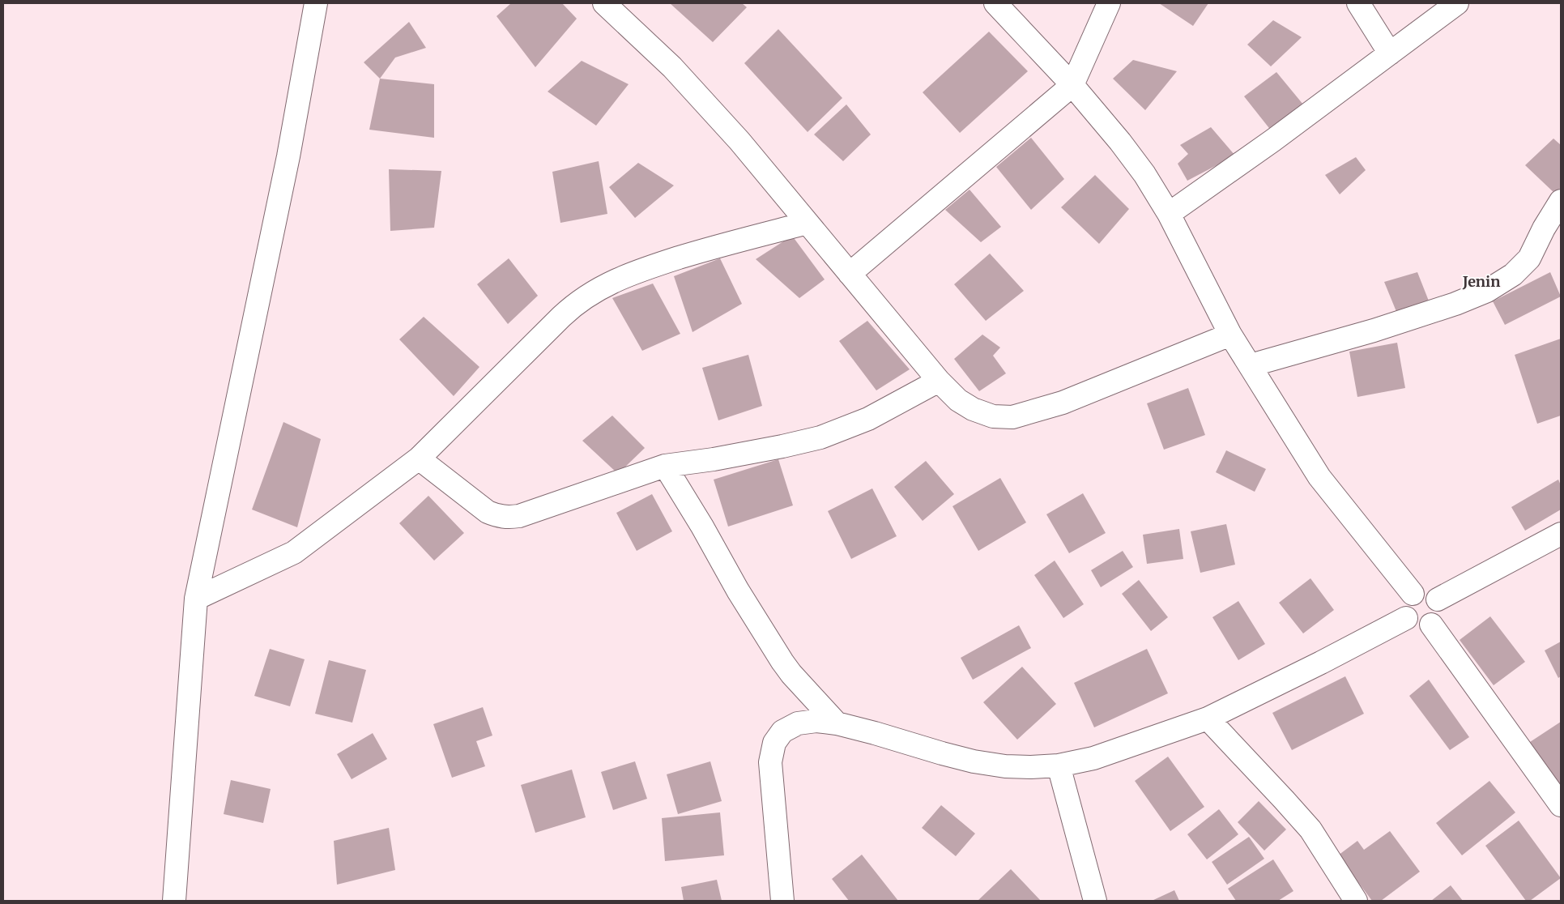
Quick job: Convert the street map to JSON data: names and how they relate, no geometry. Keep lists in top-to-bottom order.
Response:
{
  "districts": ["Jenin"]
}
